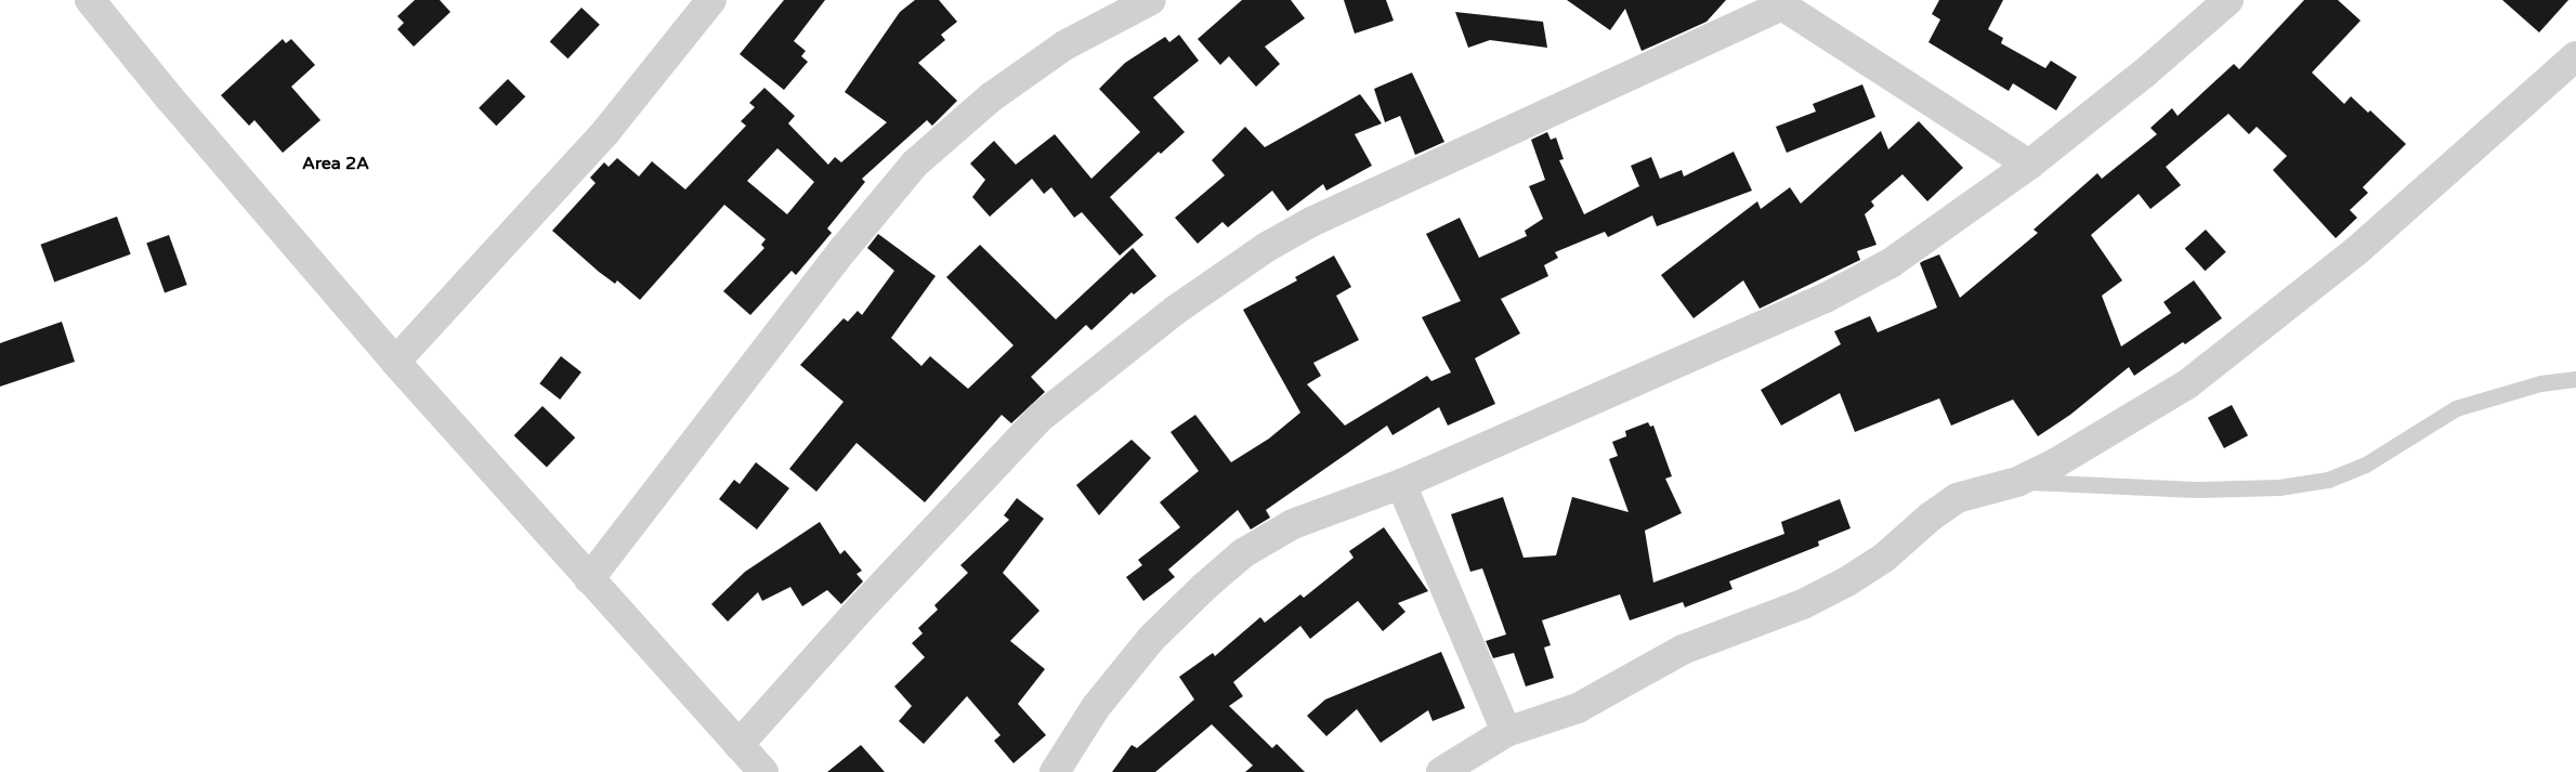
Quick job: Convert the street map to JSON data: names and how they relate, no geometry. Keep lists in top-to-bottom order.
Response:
{
  "districts": ["Area 2A"]
}
